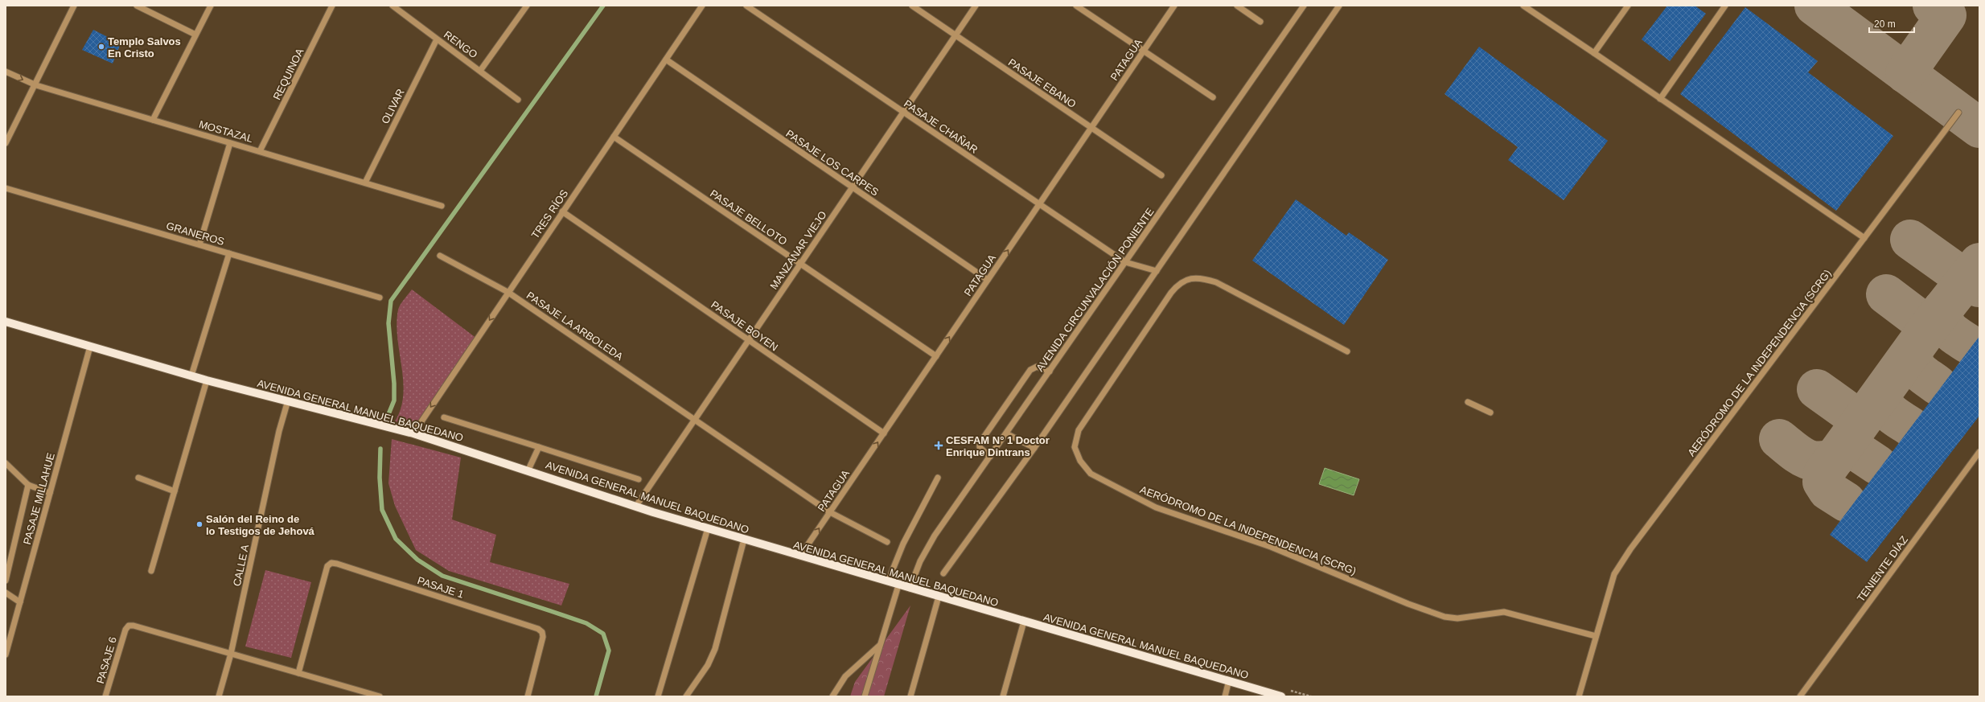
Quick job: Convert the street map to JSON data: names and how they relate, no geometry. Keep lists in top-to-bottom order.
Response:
{
  "streets": {
    "main road": ["AVENIDA GENERAL MANUEL BAQUEDANO"],
    "street": [
      "RENGO",
      "PATAGUA",
      "REQUINOA",
      "PASAJE EBANO",
      "OLIVAR",
      "PASAJE CHAÑAR",
      "MOSTAZAL",
      "PASAJE LOS CARPES",
      "TRES RÍOS",
      "PASAJE BELLOTO",
      "GRANEROS",
      "MANZANAR VIEJO",
      "AVENIDA CIRCUNVALACIÓN PONIENTE",
      "PASAJE LA ARBOLEDA",
      "PASAJE BOYEN",
      "AERÓDROMO DE LA INDEPENDENCIA (SCRG)",
      "PASAJE MILLAHUE",
      "CALLE A",
      "TENIENTE DÍAZ",
      "PASAJE 1",
      "PASAJE 6"
    ]
  },
  "crossings": [
    ["RENGO", "OLIVAR"],
    ["PATAGUA", "PASAJE EBANO"],
    ["PATAGUA", "PASAJE CHAÑAR"],
    ["PATAGUA", "PASAJE LOS CARPES"],
    ["PATAGUA", "PASAJE BELLOTO"],
    ["PATAGUA", "PASAJE LA ARBOLEDA"],
    ["PATAGUA", "PASAJE BOYEN"],
    ["PATAGUA", "AVENIDA GENERAL MANUEL BAQUEDANO"],
    ["REQUINOA", "MOSTAZAL"],
    ["PASAJE EBANO", "MANZANAR VIEJO"],
    ["OLIVAR", "MOSTAZAL"],
    ["PASAJE CHAÑAR", "MANZANAR VIEJO"],
    ["PASAJE CHAÑAR", "AVENIDA CIRCUNVALACIÓN PONIENTE"],
    ["PASAJE LOS CARPES", "TRES RÍOS"],
    ["PASAJE LOS CARPES", "MANZANAR VIEJO"],
    ["TRES RÍOS", "PASAJE BELLOTO"],
    ["TRES RÍOS", "PASAJE LA ARBOLEDA"],
    ["TRES RÍOS", "PASAJE BOYEN"],
    ["TRES RÍOS", "AVENIDA GENERAL MANUEL BAQUEDANO"],
    ["PASAJE BELLOTO", "MANZANAR VIEJO"],
    ["MANZANAR VIEJO", "PASAJE LA ARBOLEDA"],
    ["MANZANAR VIEJO", "PASAJE BOYEN"],
    ["MANZANAR VIEJO", "AVENIDA GENERAL MANUEL BAQUEDANO"],
    ["AVENIDA CIRCUNVALACIÓN PONIENTE", "AVENIDA GENERAL MANUEL BAQUEDANO"],
    ["AVENIDA GENERAL MANUEL BAQUEDANO", "PASAJE MILLAHUE"],
    ["AVENIDA GENERAL MANUEL BAQUEDANO", "CALLE A"],
    ["CALLE A", "PASAJE 6"]
  ],
  "one_way": ["PATAGUA"],
  "places": {
    "other": ["Templo Salvos En Cristo", "Salón del Reino de lo Testigos de Jehová"],
    "health": ["CESFAM N° 1 Doctor Enrique Dintrans"]
  },
  "scale_bar": "20 m"
}
